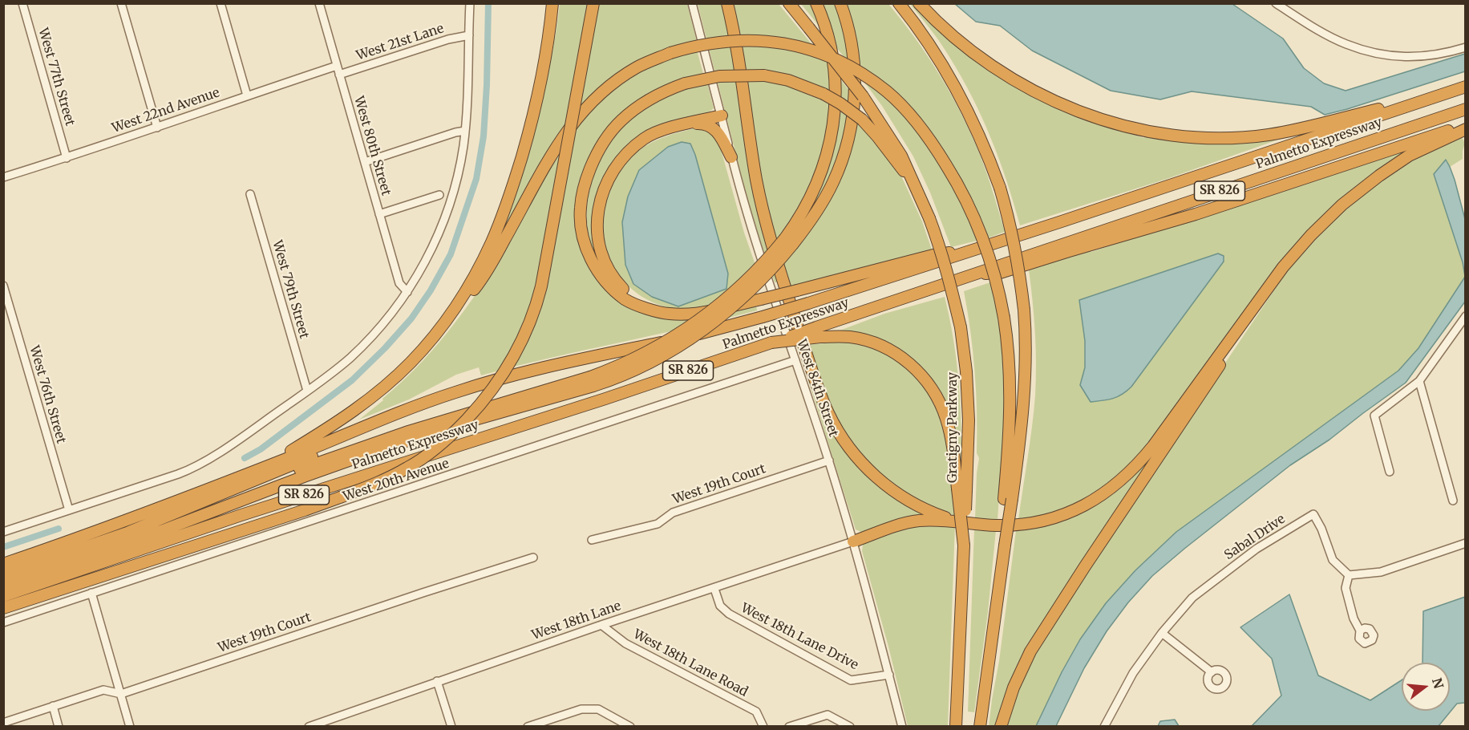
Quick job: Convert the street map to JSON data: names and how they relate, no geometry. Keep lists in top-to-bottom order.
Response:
{
  "streets": {
    "highway": ["Palmetto Expressway", "SR 826", "Gratigny Parkway"],
    "street": [
      "West 21st Lane",
      "West 77th Street",
      "West 22nd Avenue",
      "West 80th Street",
      "West 79th Street",
      "West 84th Street",
      "West 76th Street",
      "West 20th Avenue",
      "West 19th Court",
      "Sabal Drive",
      "West 18th Lane",
      "West 18th Lane Drive",
      "West 18th Lane Road"
    ]
  },
  "crossings": [
    ["West 21st Lane", "West 80th Street"],
    ["West 77th Street", "West 22nd Avenue"],
    ["West 22nd Avenue", "West 80th Street"],
    ["West 84th Street", "West 20th Avenue"],
    ["West 84th Street", "West 19th Court"],
    ["West 84th Street", "West 18th Lane"],
    ["West 84th Street", "West 18th Lane Drive"],
    ["West 18th Lane", "West 18th Lane Drive"],
    ["West 18th Lane", "West 18th Lane Road"]
  ],
  "north": "right"
}
